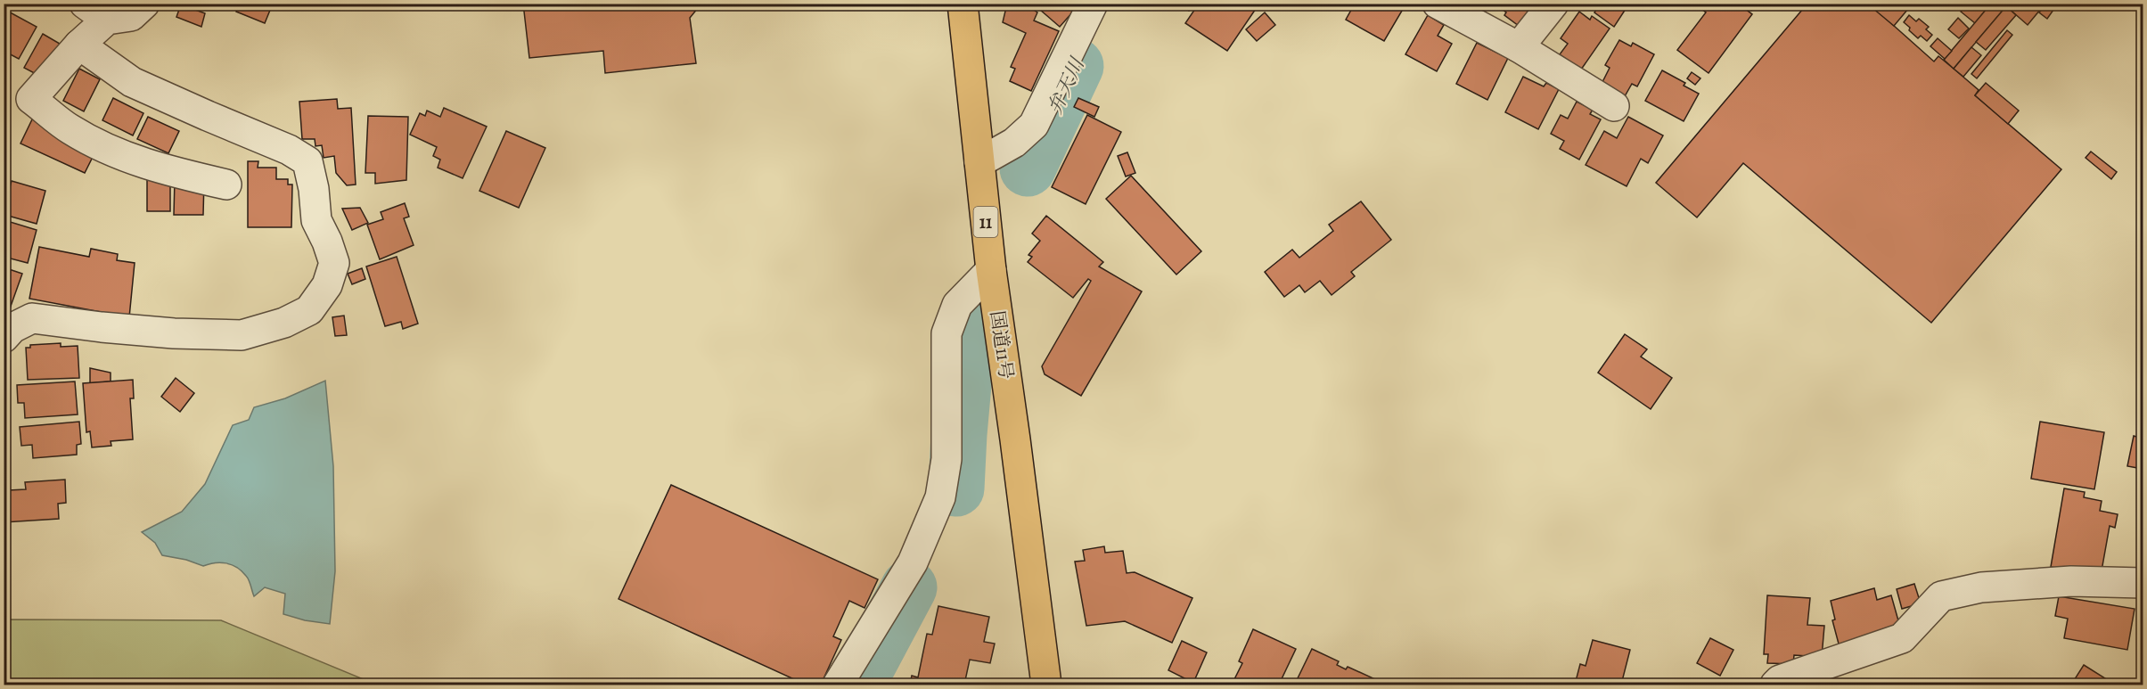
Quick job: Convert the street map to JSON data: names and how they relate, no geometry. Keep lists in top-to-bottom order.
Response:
{
  "streets": {
    "highway": ["11", "国道11号"]
  },
  "water": ["弁天川"]
}
